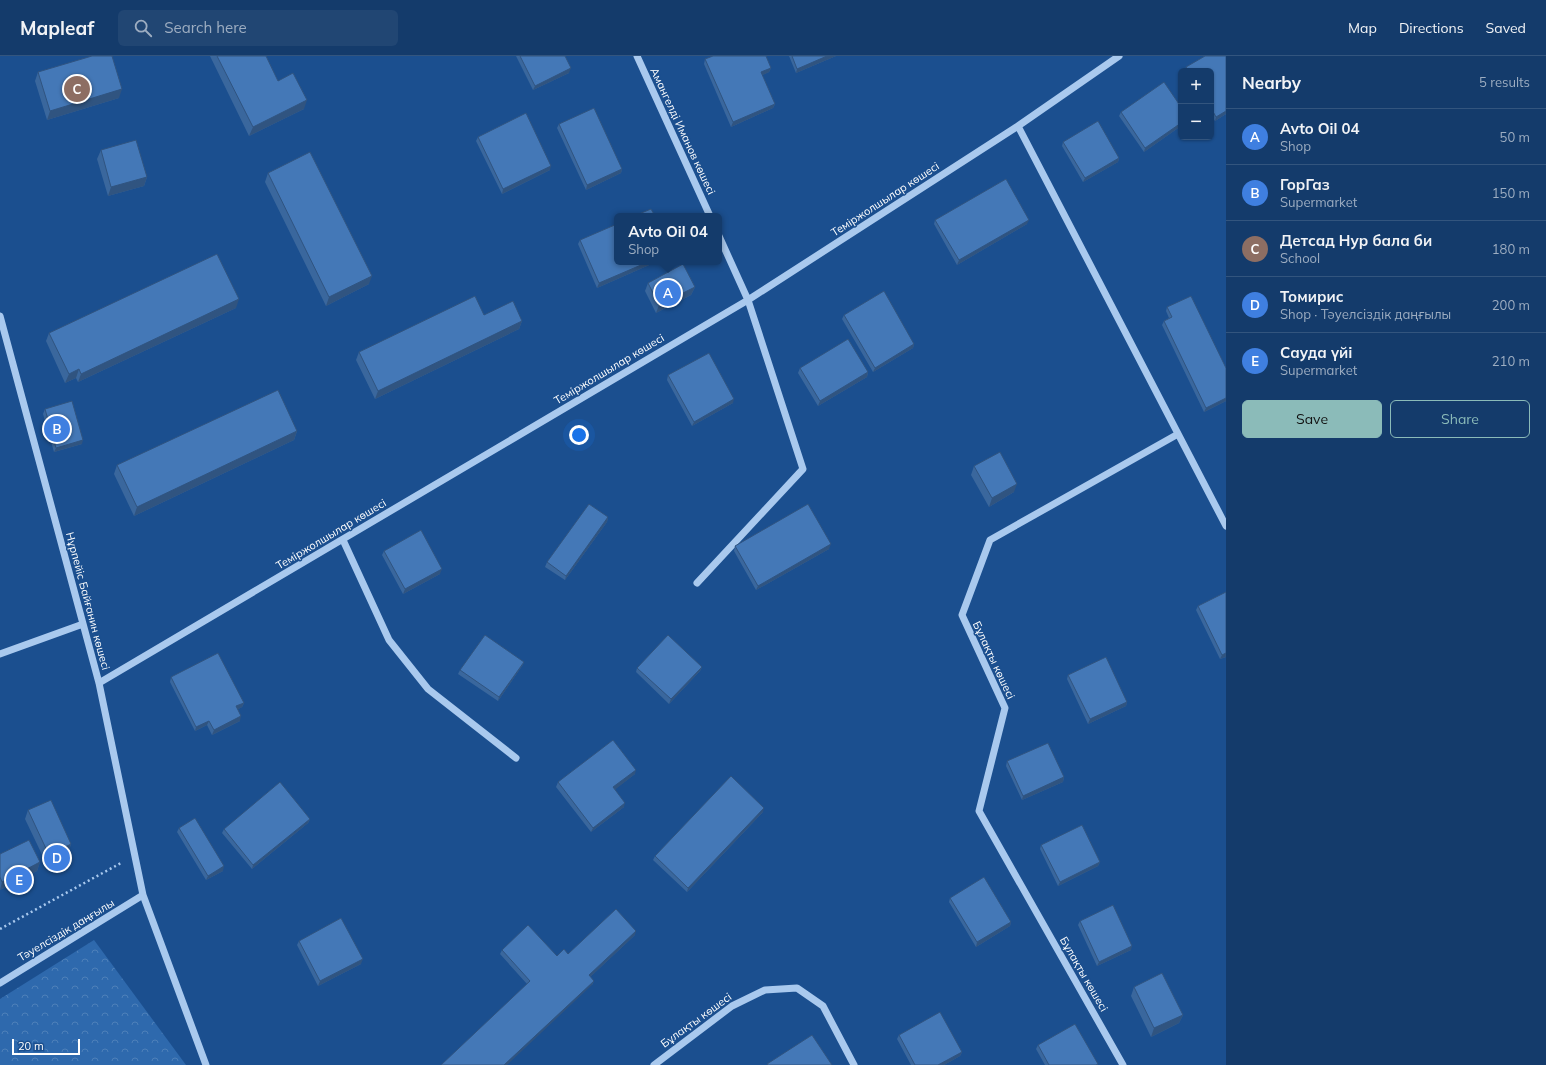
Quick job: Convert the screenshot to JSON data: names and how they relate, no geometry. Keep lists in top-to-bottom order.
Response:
{
  "streets": {
    "street": [
      "Амангелді Иманов көшесі",
      "Теміржолшылар көшесі",
      "Нұрпейіс Байғанин көшесі",
      "Бұлақты көшесі",
      "Тәуелсіздік даңғылы"
    ]
  },
  "crossings": [
    ["Теміржолшылар көшесі", "Нұрпейіс Байғанин көшесі"],
    ["Нұрпейіс Байғанин көшесі", "Тәуелсіздік даңғылы"]
  ],
  "scale_bar": "20 m",
  "page": {
    "header": "Mapleaf",
    "search": "Search here",
    "nav": ["Map", "Directions", "Saved"],
    "heading": ["Nearby", "5 results"],
    "map_buttons": ["+", "−"],
    "pins": [
      "C",
      "A",
      "B",
      "D",
      "E"
    ],
    "list": [
      {
        "mark": "A",
        "name": "Avto Oil 04",
        "note": "Shop",
        "value": "50 m"
      },
      {
        "mark": "B",
        "name": "ГорГаз",
        "note": "Supermarket",
        "value": "150 m"
      },
      {
        "mark": "C",
        "name": "Детсад Нур бала би",
        "note": "School",
        "value": "180 m"
      },
      {
        "mark": "D",
        "name": "Томирис",
        "note": "Shop · Тәуелсіздік даңғылы",
        "value": "200 m"
      },
      {
        "mark": "E",
        "name": "Сауда үйі",
        "note": "Supermarket",
        "value": "210 m"
      }
    ],
    "popup": ["Avto Oil 04", "Shop"],
    "buttons": ["Save", "Share"],
    "scale": "20 m"
  }
}
